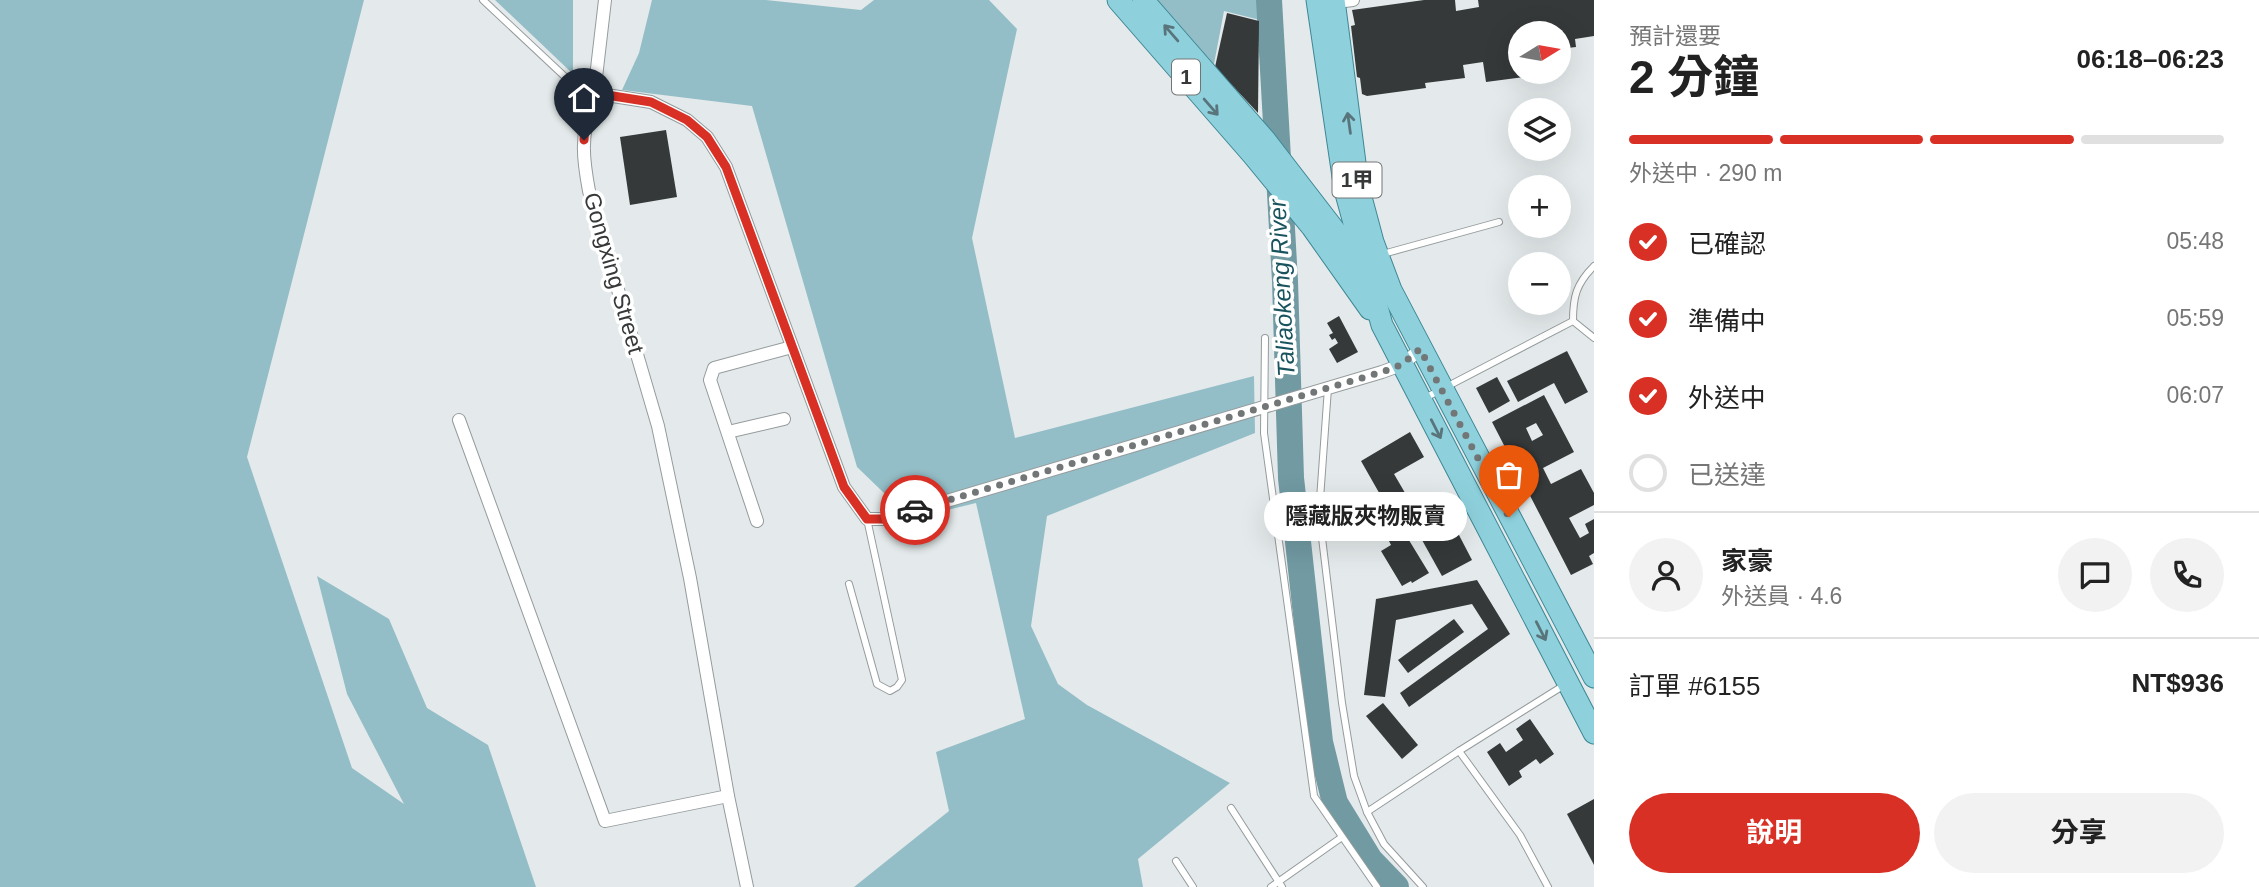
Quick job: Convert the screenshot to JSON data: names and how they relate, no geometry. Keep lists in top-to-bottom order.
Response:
{
  "streets": {
    "main road": ["1", "1甲"],
    "street": ["Gongxing Street"]
  },
  "crossings": [
    ["1", "1甲"]
  ],
  "water": ["Taliaokeng River"],
  "places": ["隱藏版夾物販賣"],
  "north": "right",
  "page": {
    "heading": ["2 分鐘", "預計還要", "06:18–06:23"],
    "panel": [
      "家豪",
      "外送員 · 4.6",
      "訂單 #6155",
      "NT$936"
    ],
    "map_buttons": ["+", "−"],
    "bar": "外送中 · 290 m",
    "list": [
      ["已確認", "05:48"],
      ["準備中", "05:59"],
      ["外送中", "06:07"],
      "已送達"
    ],
    "bubble": "隱藏版夾物販賣",
    "buttons": ["說明", "分享"]
  }
}
